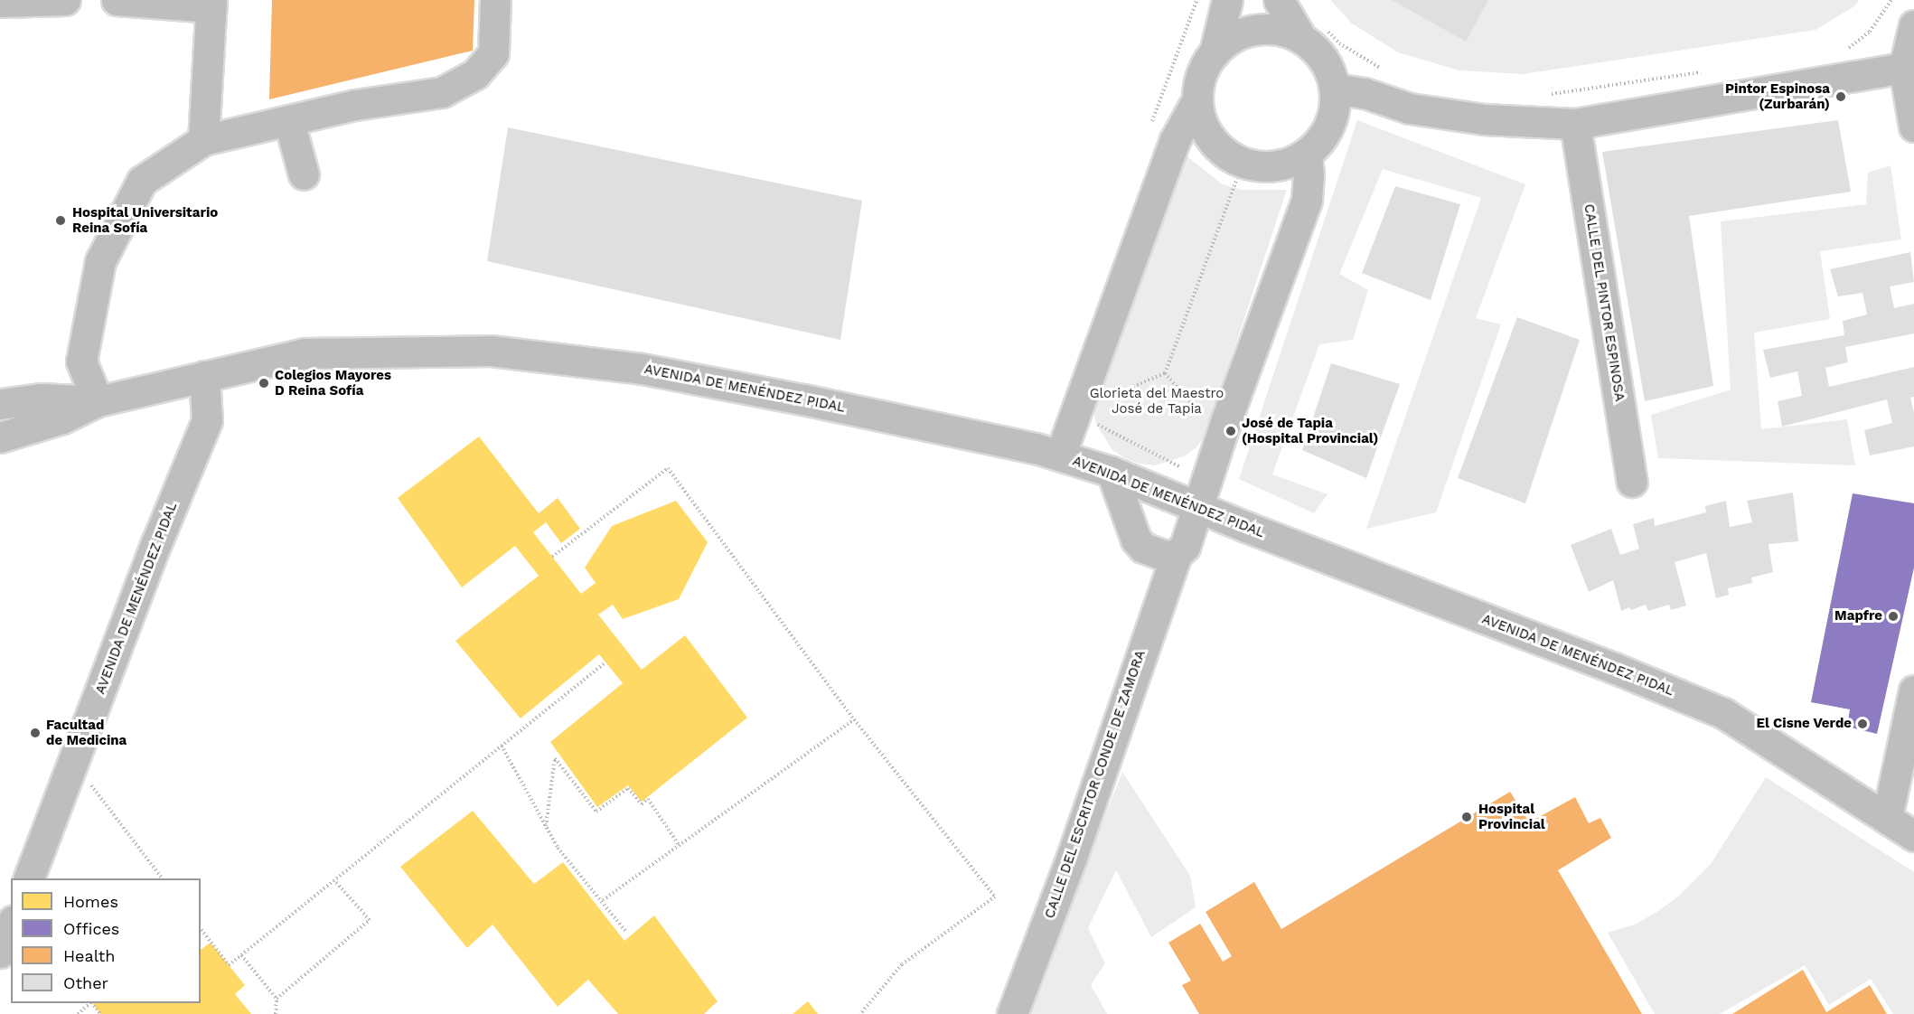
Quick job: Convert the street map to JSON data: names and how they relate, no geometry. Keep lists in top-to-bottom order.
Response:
{
  "streets": {
    "street": ["CALLE DEL PINTOR ESPINOSA", "AVENIDA DE MENÉNDEZ PIDAL", "CALLE DEL ESCRITOR CONDE DE ZAMORA"]
  },
  "crossings": [
    ["AVENIDA DE MENÉNDEZ PIDAL", "CALLE DEL ESCRITOR CONDE DE ZAMORA"]
  ],
  "parks": ["Glorieta del Maestro José de Tapia"],
  "places": [
    "Pintor Espinosa (Zurbarán)",
    "Hospital Universitario Reina Sofía",
    "Colegios Mayores D Reina Sofía",
    "José de Tapia (Hospital Provincial)",
    "Mapfre",
    "El Cisne Verde",
    "Facultad de Medicina",
    "Hospital Provincial"
  ],
  "legend": [
    "Homes",
    "Offices",
    "Health",
    "Other"
  ]
}
